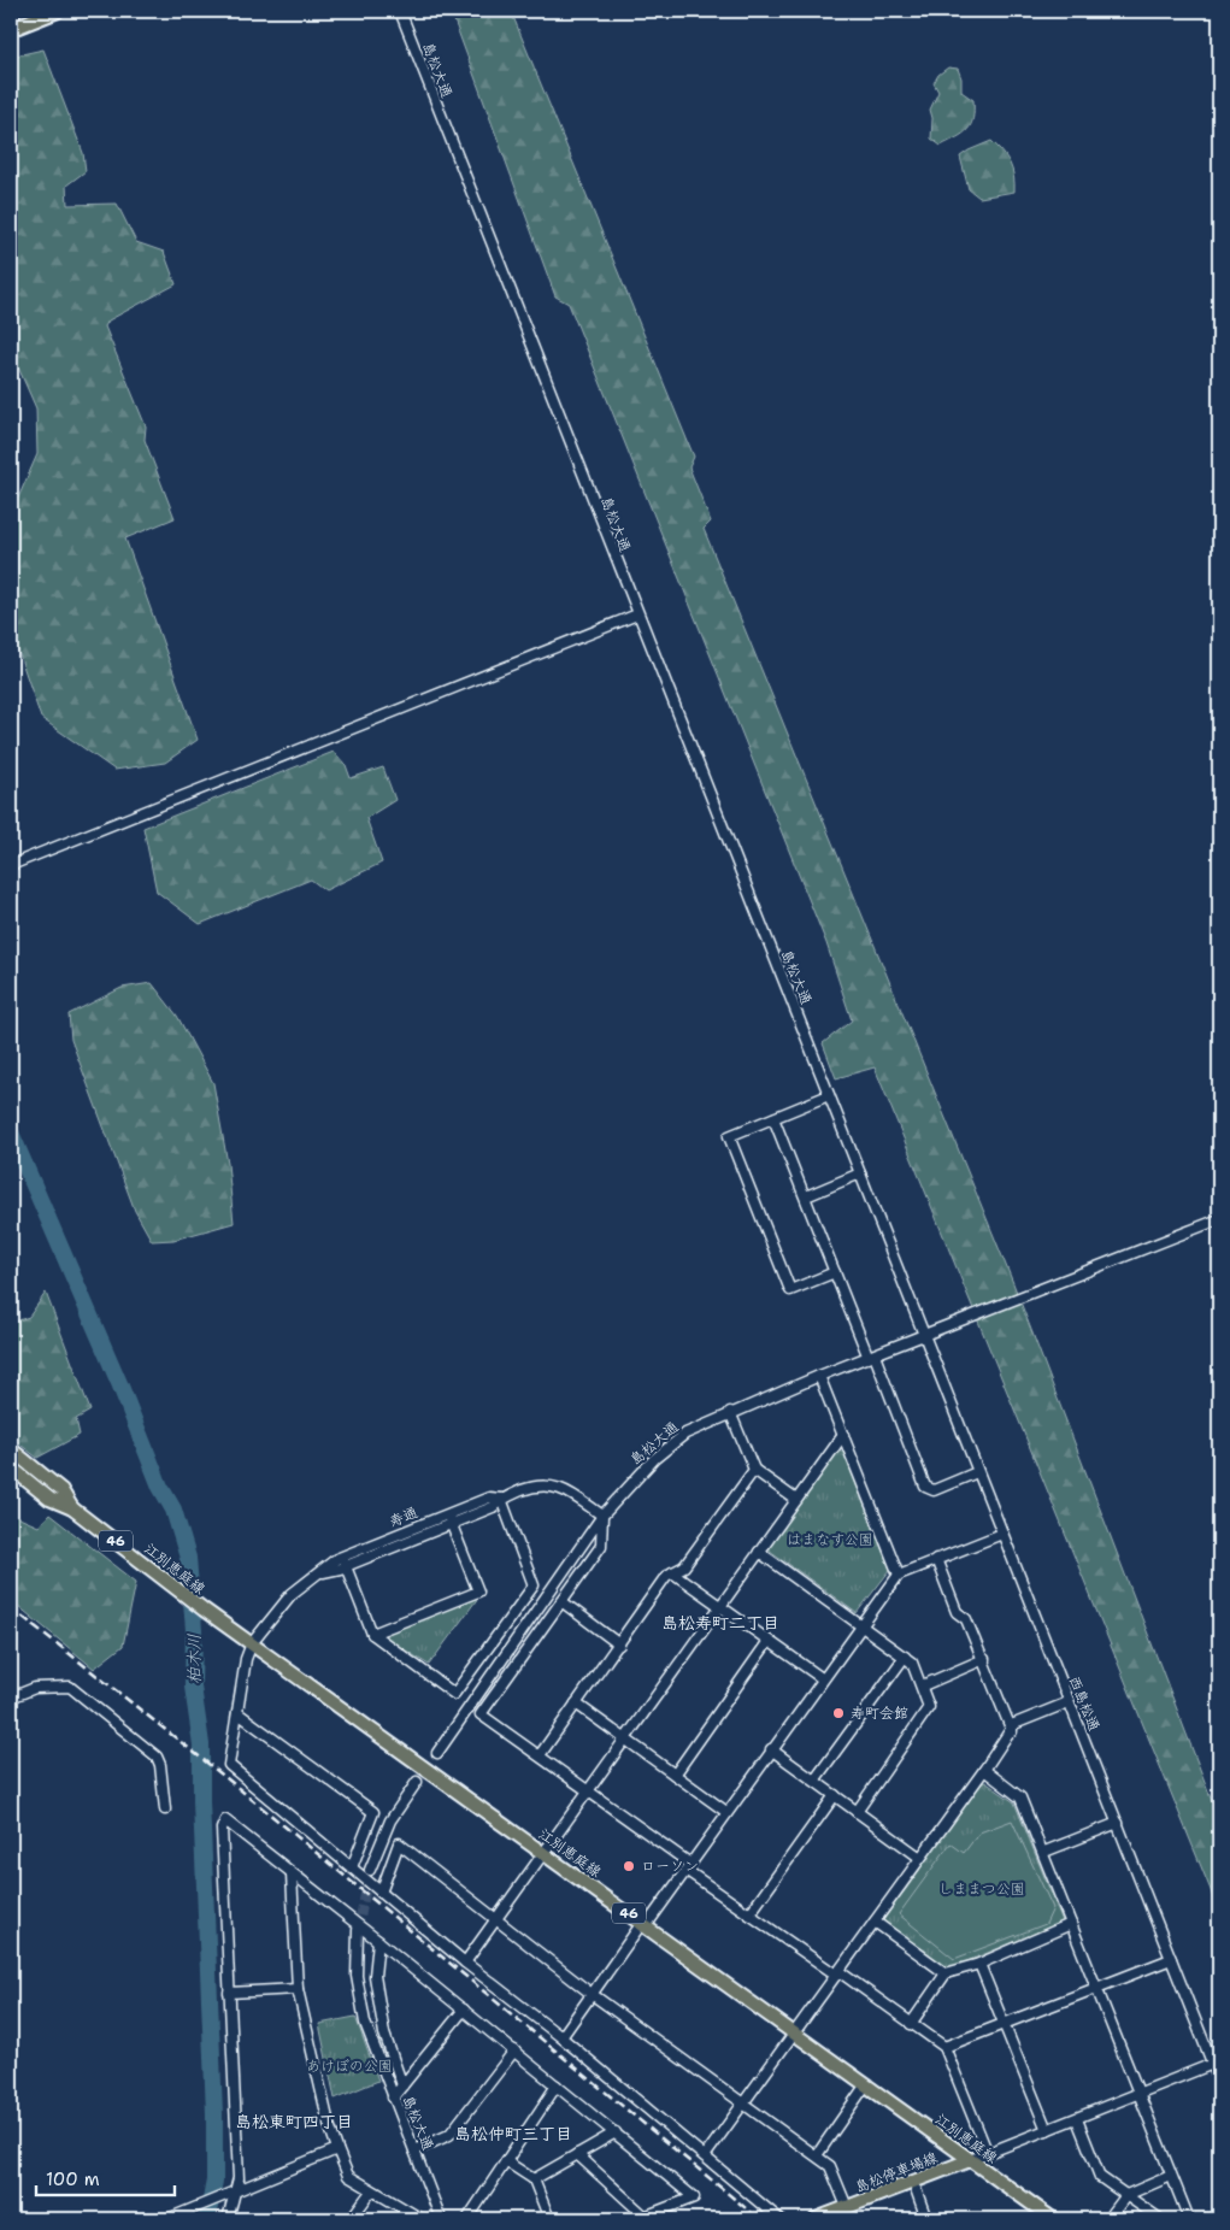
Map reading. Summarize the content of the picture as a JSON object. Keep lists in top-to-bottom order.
{
  "streets": {
    "main road": ["46", "江別恵庭線", "島松停車場線"],
    "street": ["島松大通", "寿通", "西島松通"]
  },
  "crossings": [
    ["島松大通", "寿通"],
    ["島松大通", "西島松通"],
    ["寿通", "江別恵庭線"],
    ["江別恵庭線", "島松停車場線"]
  ],
  "districts": ["島松寿町二丁目", "島松東町四丁目", "島松仲町三丁目"],
  "water": ["柏木川"],
  "parks": ["はまなす公園", "しままつ公園", "あけぼの公園"],
  "places": ["寿町会館", "ローソン"],
  "scale_bar": "100 m"
}
